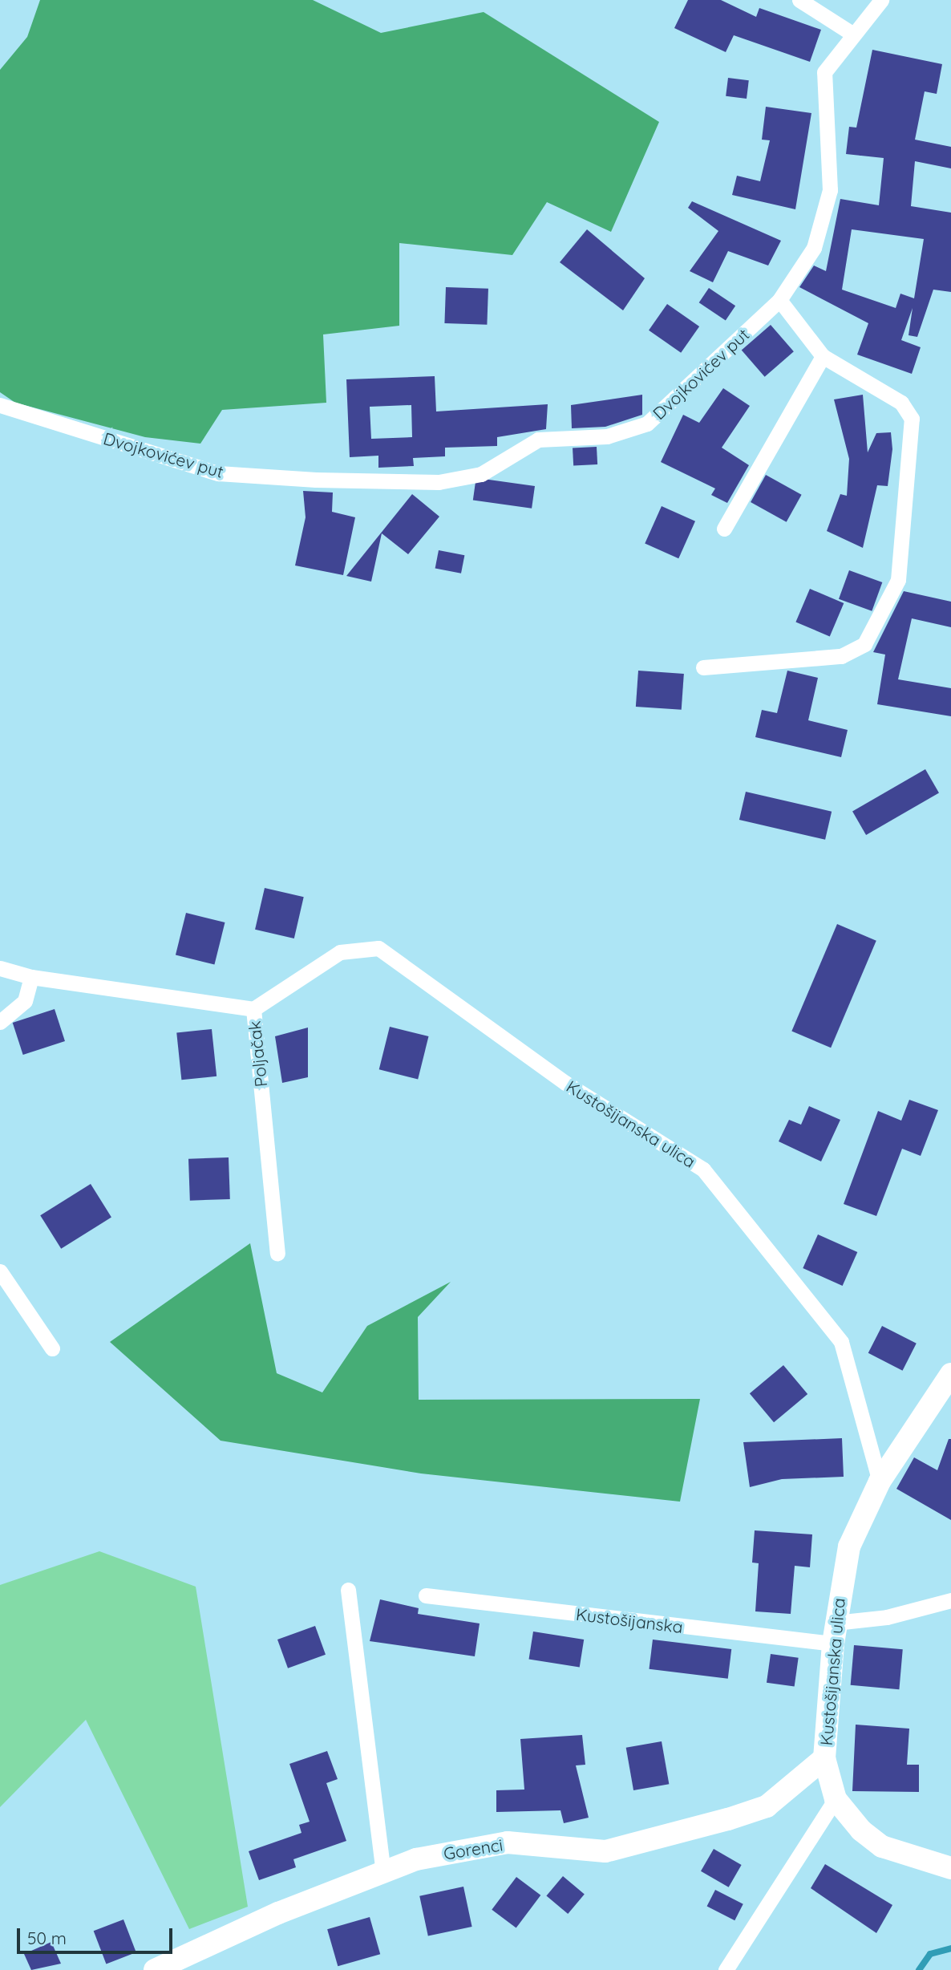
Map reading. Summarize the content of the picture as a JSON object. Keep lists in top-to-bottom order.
{
  "streets": {
    "street": [
      "Dvojkovićev put",
      "Poljačak",
      "Kustošijanska ulica",
      "Kustošijanska",
      "Gorenci"
    ]
  },
  "crossings": [
    ["Poljačak", "Kustošijanska ulica"],
    ["Kustošijanska ulica", "Kustošijanska"],
    ["Kustošijanska ulica", "Gorenci"]
  ],
  "scale_bar": "50 m"
}
